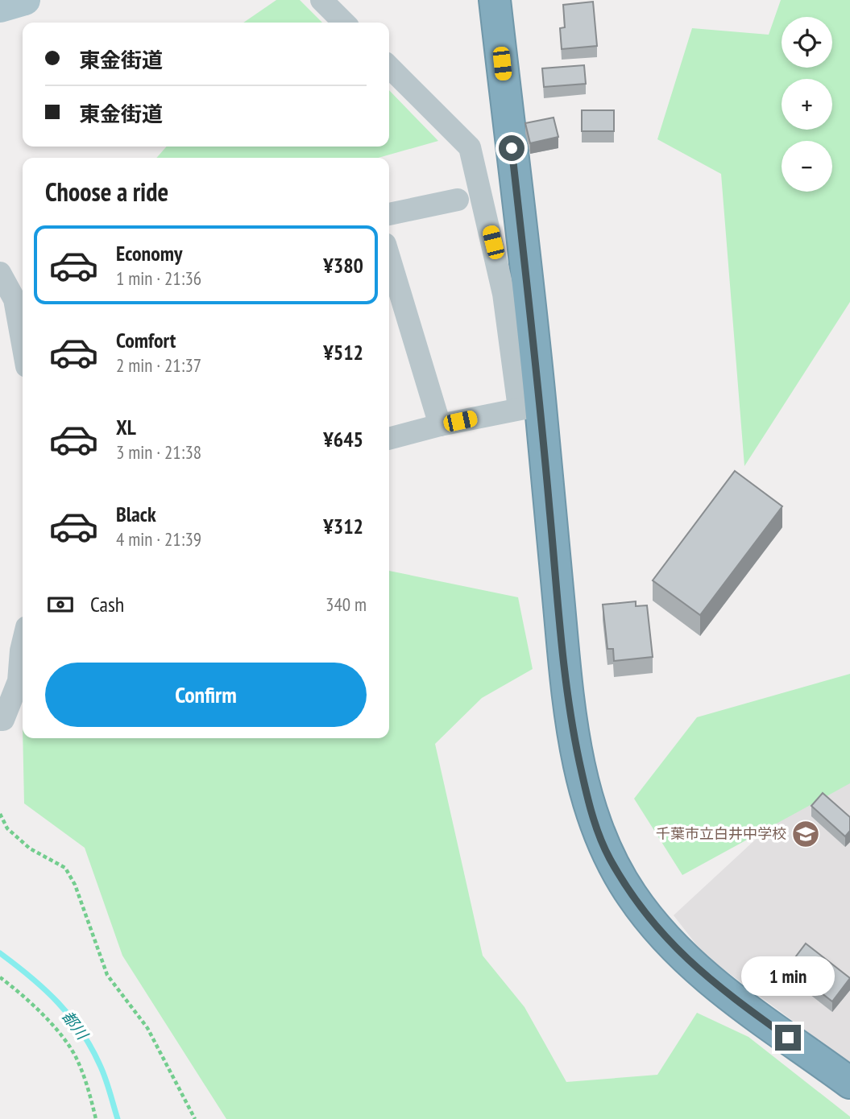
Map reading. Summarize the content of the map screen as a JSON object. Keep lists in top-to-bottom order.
{
  "water": ["都川"],
  "places": {
    "school or university": ["千葉市立白井中学校"]
  },
  "page": {
    "map_buttons": ["+", "−"],
    "banner": ["東金街道", "東金街道"],
    "heading": "Choose a ride",
    "list": [
      {
        "name": "Economy",
        "note": "1 min · 21:36",
        "value": "¥380"
      },
      {
        "name": "Comfort",
        "note": "2 min · 21:37",
        "value": "¥512"
      },
      {
        "name": "XL",
        "note": "3 min · 21:38",
        "value": "¥645"
      },
      {
        "name": "Black",
        "note": "4 min · 21:39",
        "value": "¥312"
      }
    ],
    "pay": ["Cash", "340 m"],
    "buttons": "Confirm",
    "bubble": "1 min"
  }
}
